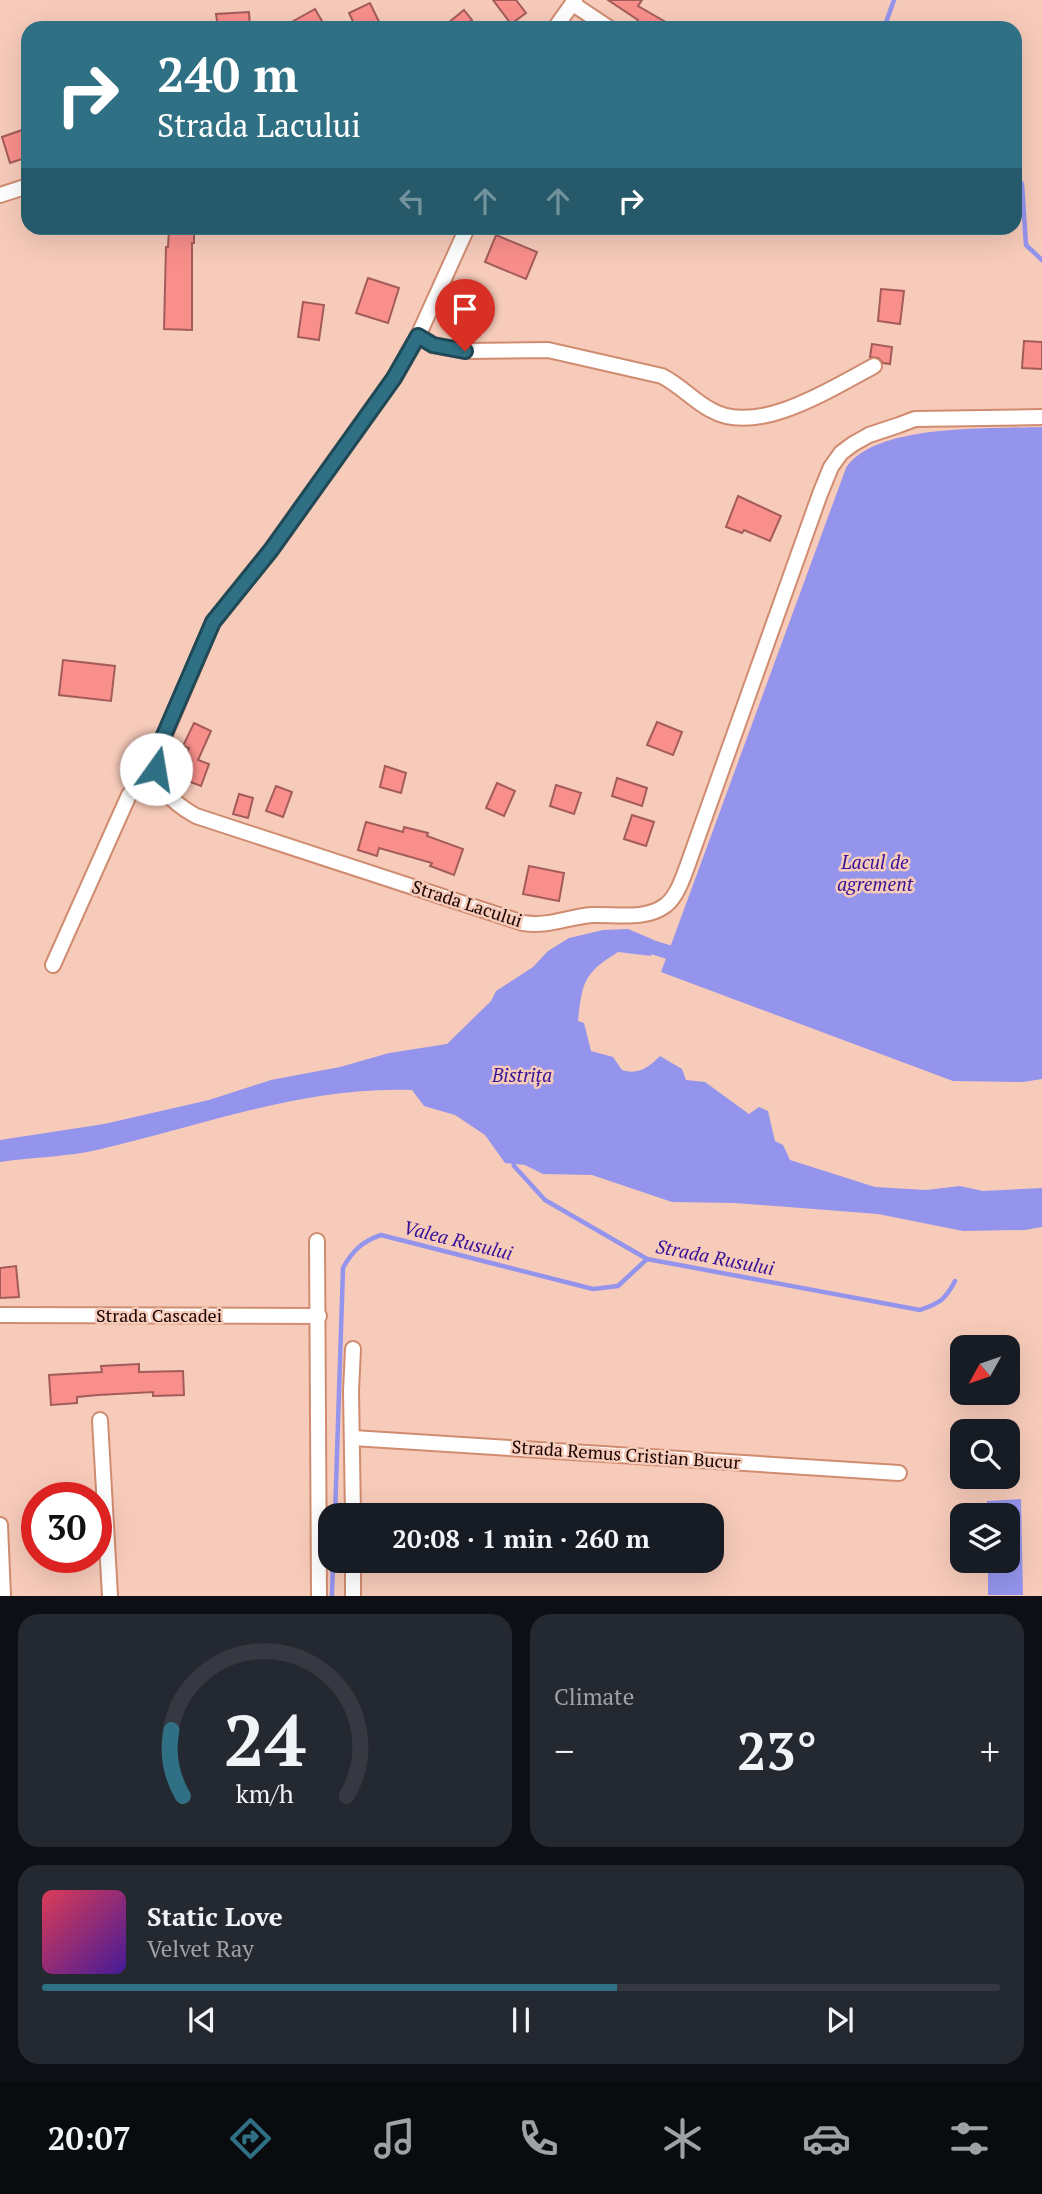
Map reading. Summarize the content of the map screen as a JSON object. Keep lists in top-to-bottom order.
{
  "streets": {
    "street": ["Strada Lacului", "Strada Cascadei", "Strada Remus Cristian Bucur"]
  },
  "water": [
    "Lacul de agrement",
    "Bistrița",
    "Valea Rusului",
    "Strada Rusului"
  ],
  "north": "bottom left",
  "page": {
    "turn": ["240 m", "Strada Lacului"],
    "limit": "30",
    "trip": "20:08 · 1 min · 260 m",
    "tile": "Climate",
    "heat": ["−", "23°", "+"],
    "song": ["Static Love", "Velvet Ray"],
    "tabs": "20:07",
    "gauge": ["24", "km/h"]
  }
}
